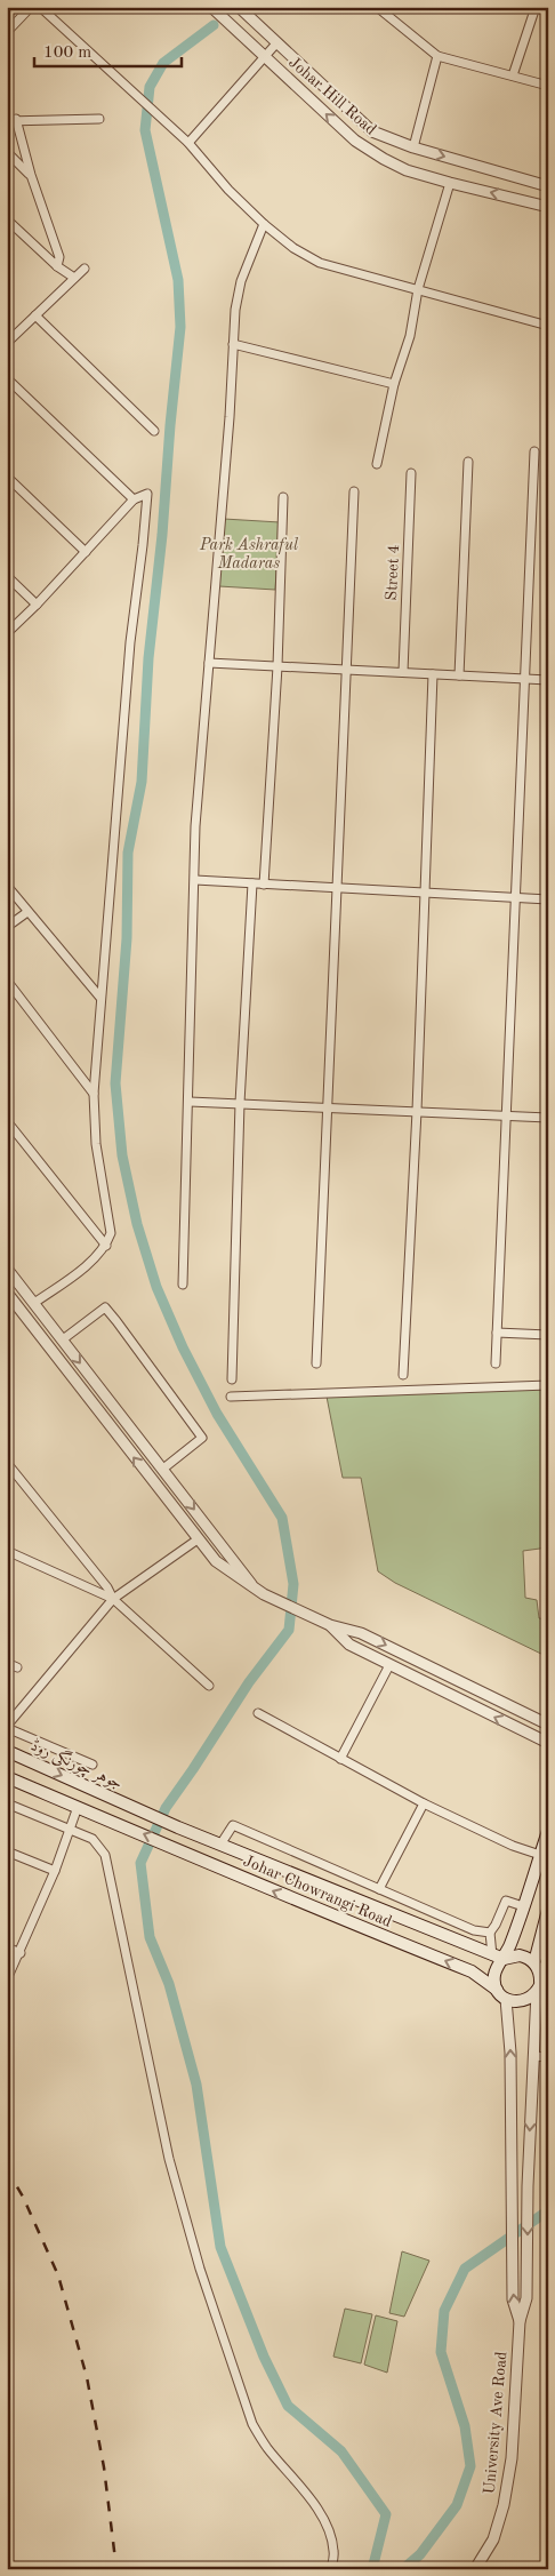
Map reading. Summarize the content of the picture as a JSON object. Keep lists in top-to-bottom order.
{
  "streets": {
    "main road": ["جوہر چورنگی روڈ", "Johar Chowrangi Road"],
    "street": ["Johar Hill Road", "Street 4", "University Ave Road"]
  },
  "crossings": [
    ["جوہر چورنگی روڈ", "Johar Chowrangi Road"],
    ["Johar Chowrangi Road", "University Ave Road"]
  ],
  "parks": ["Park Ashraful Madaras"],
  "scale_bar": "100 m"
}
